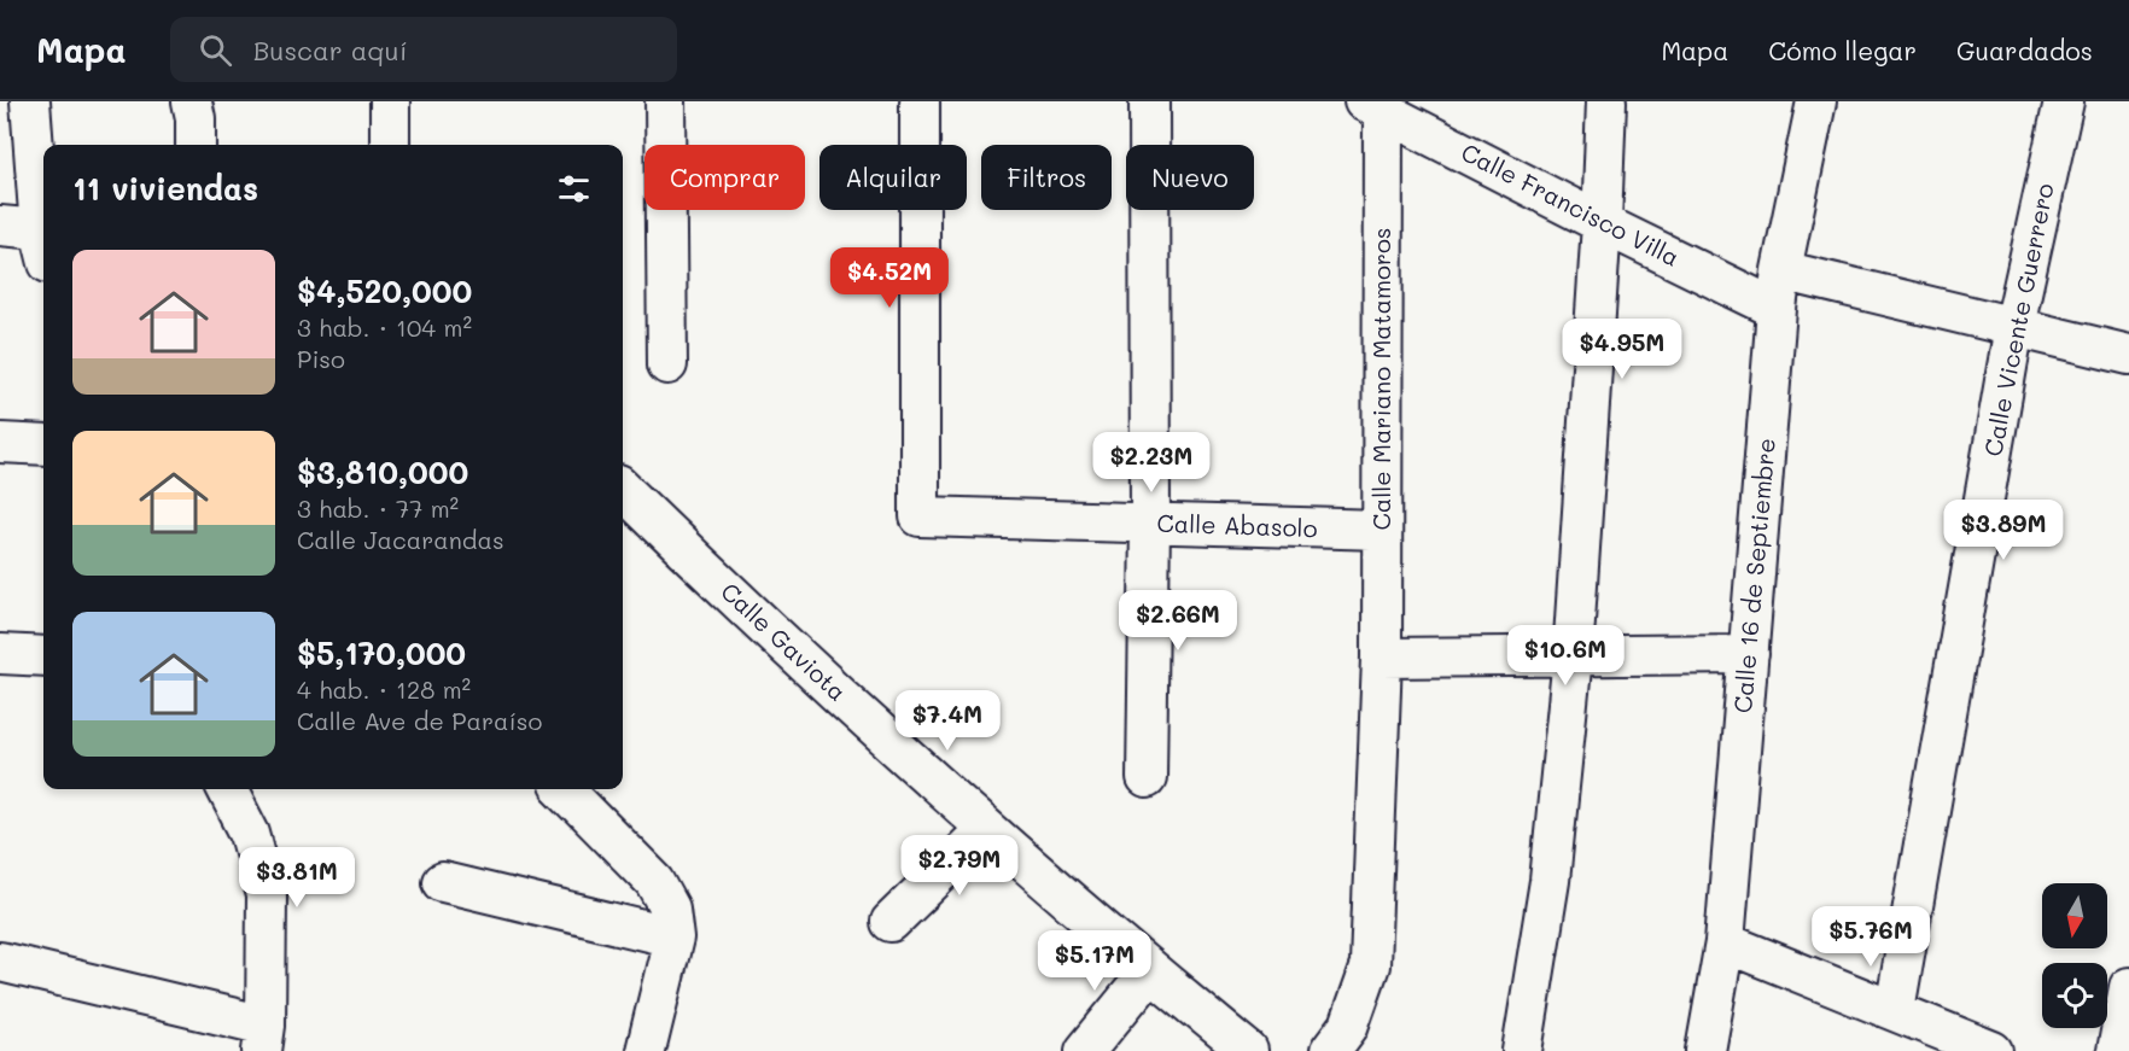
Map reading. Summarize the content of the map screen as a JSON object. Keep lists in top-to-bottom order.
{
  "streets": {
    "street": [
      "Calle Francisco Villa",
      "Calle Vicente Guerrero",
      "Calle Mariano Matamoros",
      "Calle Abasolo",
      "Calle 16 de Septiembre",
      "Calle Gaviota"
    ]
  },
  "crossings": [
    ["Calle Francisco Villa", "Calle Mariano Matamoros"],
    ["Calle Francisco Villa", "Calle 16 de Septiembre"],
    ["Calle Mariano Matamoros", "Calle Abasolo"]
  ],
  "north": "bottom",
  "page": {
    "header": "Mapa",
    "search": "Buscar aquí",
    "nav": ["Mapa", "Cómo llegar", "Guardados"],
    "chip": [
      "Comprar",
      "Alquilar",
      "Filtros",
      "Nuevo"
    ],
    "heading": "11 viviendas",
    "list": [
      {
        "name": "$4,520,000",
        "note": "3 hab. · 104 m² · Piso"
      },
      {
        "name": "$3,810,000",
        "note": "3 hab. · 77 m² · Calle Jacarandas"
      },
      {
        "name": "$5,170,000",
        "note": "4 hab. · 128 m² · Calle Ave de Paraíso"
      }
    ],
    "price": [
      "$4.52M",
      "$4.95M",
      "$2.23M",
      "$3.89M",
      "$2.66M",
      "$10.6M",
      "$7.4M",
      "$2.79M",
      "$3.81M",
      "$5.76M",
      "$5.17M"
    ]
  }
}
